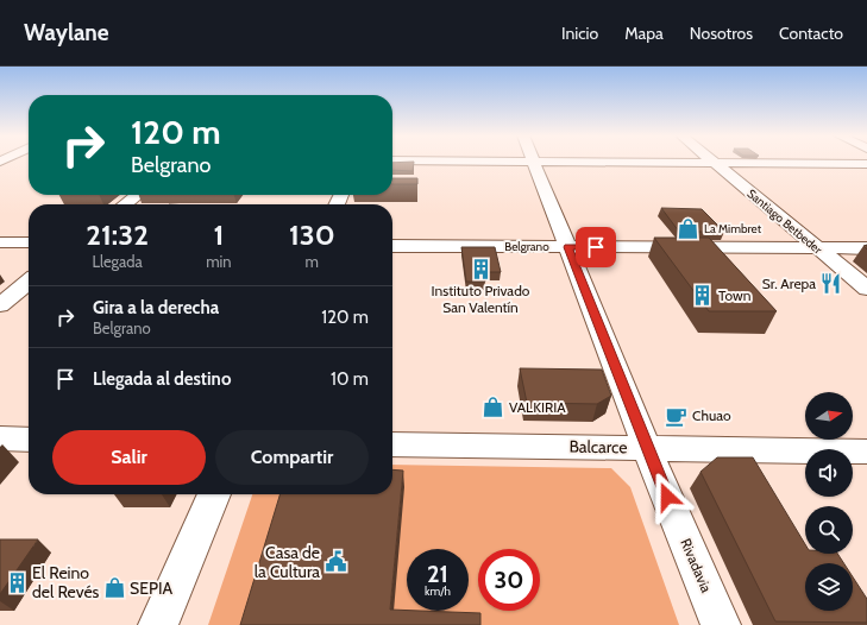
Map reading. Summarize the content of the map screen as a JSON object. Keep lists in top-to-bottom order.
{
  "streets": {
    "street": [
      "Santiago Betbeder",
      "Belgrano",
      "Balcarce",
      "Rivadavia"
    ]
  },
  "crossings": [
    ["Santiago Betbeder", "Belgrano"],
    ["Belgrano", "Rivadavia"],
    ["Balcarce", "Rivadavia"]
  ],
  "places": {
    "shop": ["La Mimbret", "VALKIRIA", "SEPIA"],
    "building": ["Instituto Privado San Valentín", "Town", "El Reino del Revés"],
    "restaurant": ["Sr. Arepa"],
    "cafe": ["Chuao"],
    "public building": ["Casa de la Cultura"]
  },
  "north": "right",
  "page": {
    "header": "Waylane",
    "nav": [
      "Inicio",
      "Mapa",
      "Nosotros",
      "Contacto"
    ],
    "turn": ["120 m", "Belgrano"],
    "eta": [
      "21:32",
      "Llegada",
      "1",
      "min",
      "130",
      "m"
    ],
    "list": [
      {
        "name": "Gira a la derecha",
        "note": "Belgrano",
        "value": "120 m"
      },
      {
        "name": "Llegada al destino",
        "value": "10 m"
      }
    ],
    "buttons": ["Salir", "Compartir"],
    "speed": "21 km/h",
    "limit": "30"
  }
}
